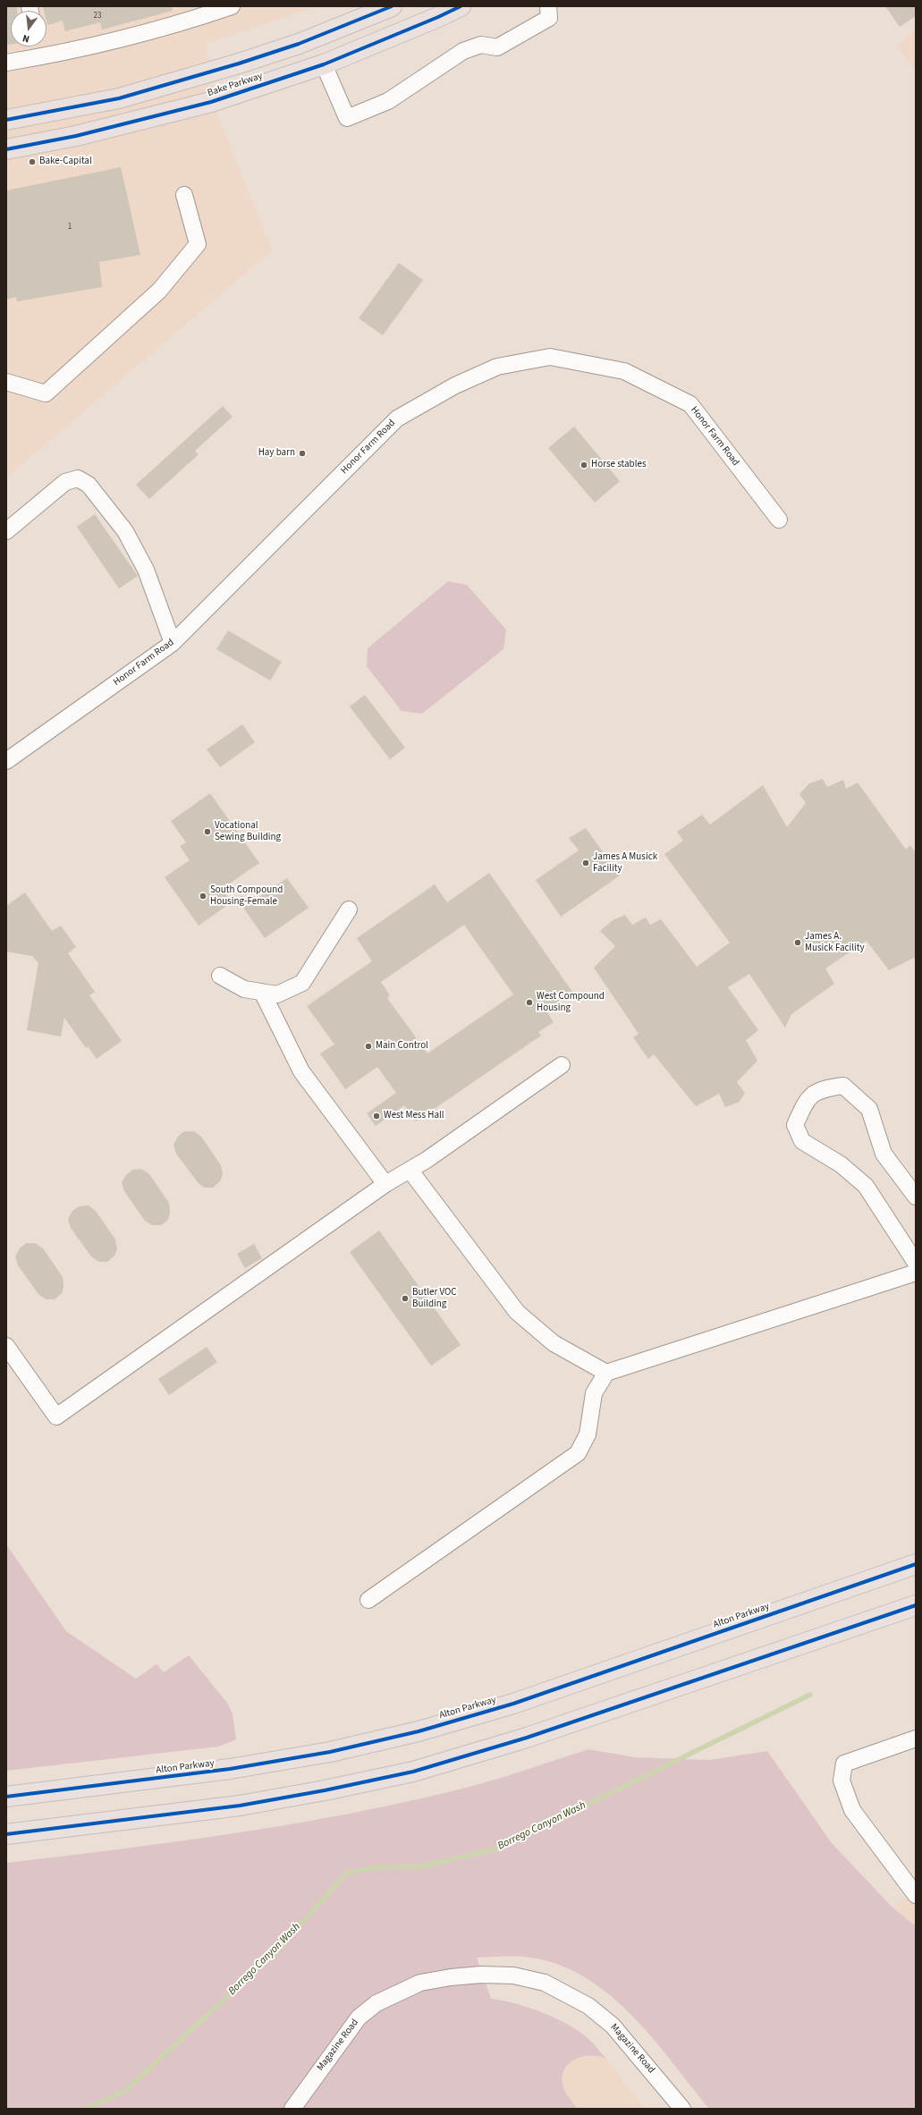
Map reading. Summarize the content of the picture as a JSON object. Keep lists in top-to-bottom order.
{
  "streets": {
    "main road": ["Bake Parkway", "Alton Parkway"],
    "street": ["Honor Farm Road", "Magazine Road"]
  },
  "water": ["Borrego Canyon Wash"],
  "places": [
    "Bake-Capital",
    "Hay barn",
    "Horse stables",
    "Vocational Sewing Building",
    "James A Musick Facility",
    "South Compound Housing-Female",
    "James A. Musick Facility",
    "West Compound Housing",
    "Main Control",
    "West Mess Hall",
    "Butler VOC Building"
  ],
  "house_numbers": ["23", "1"],
  "north": "bottom"
}
